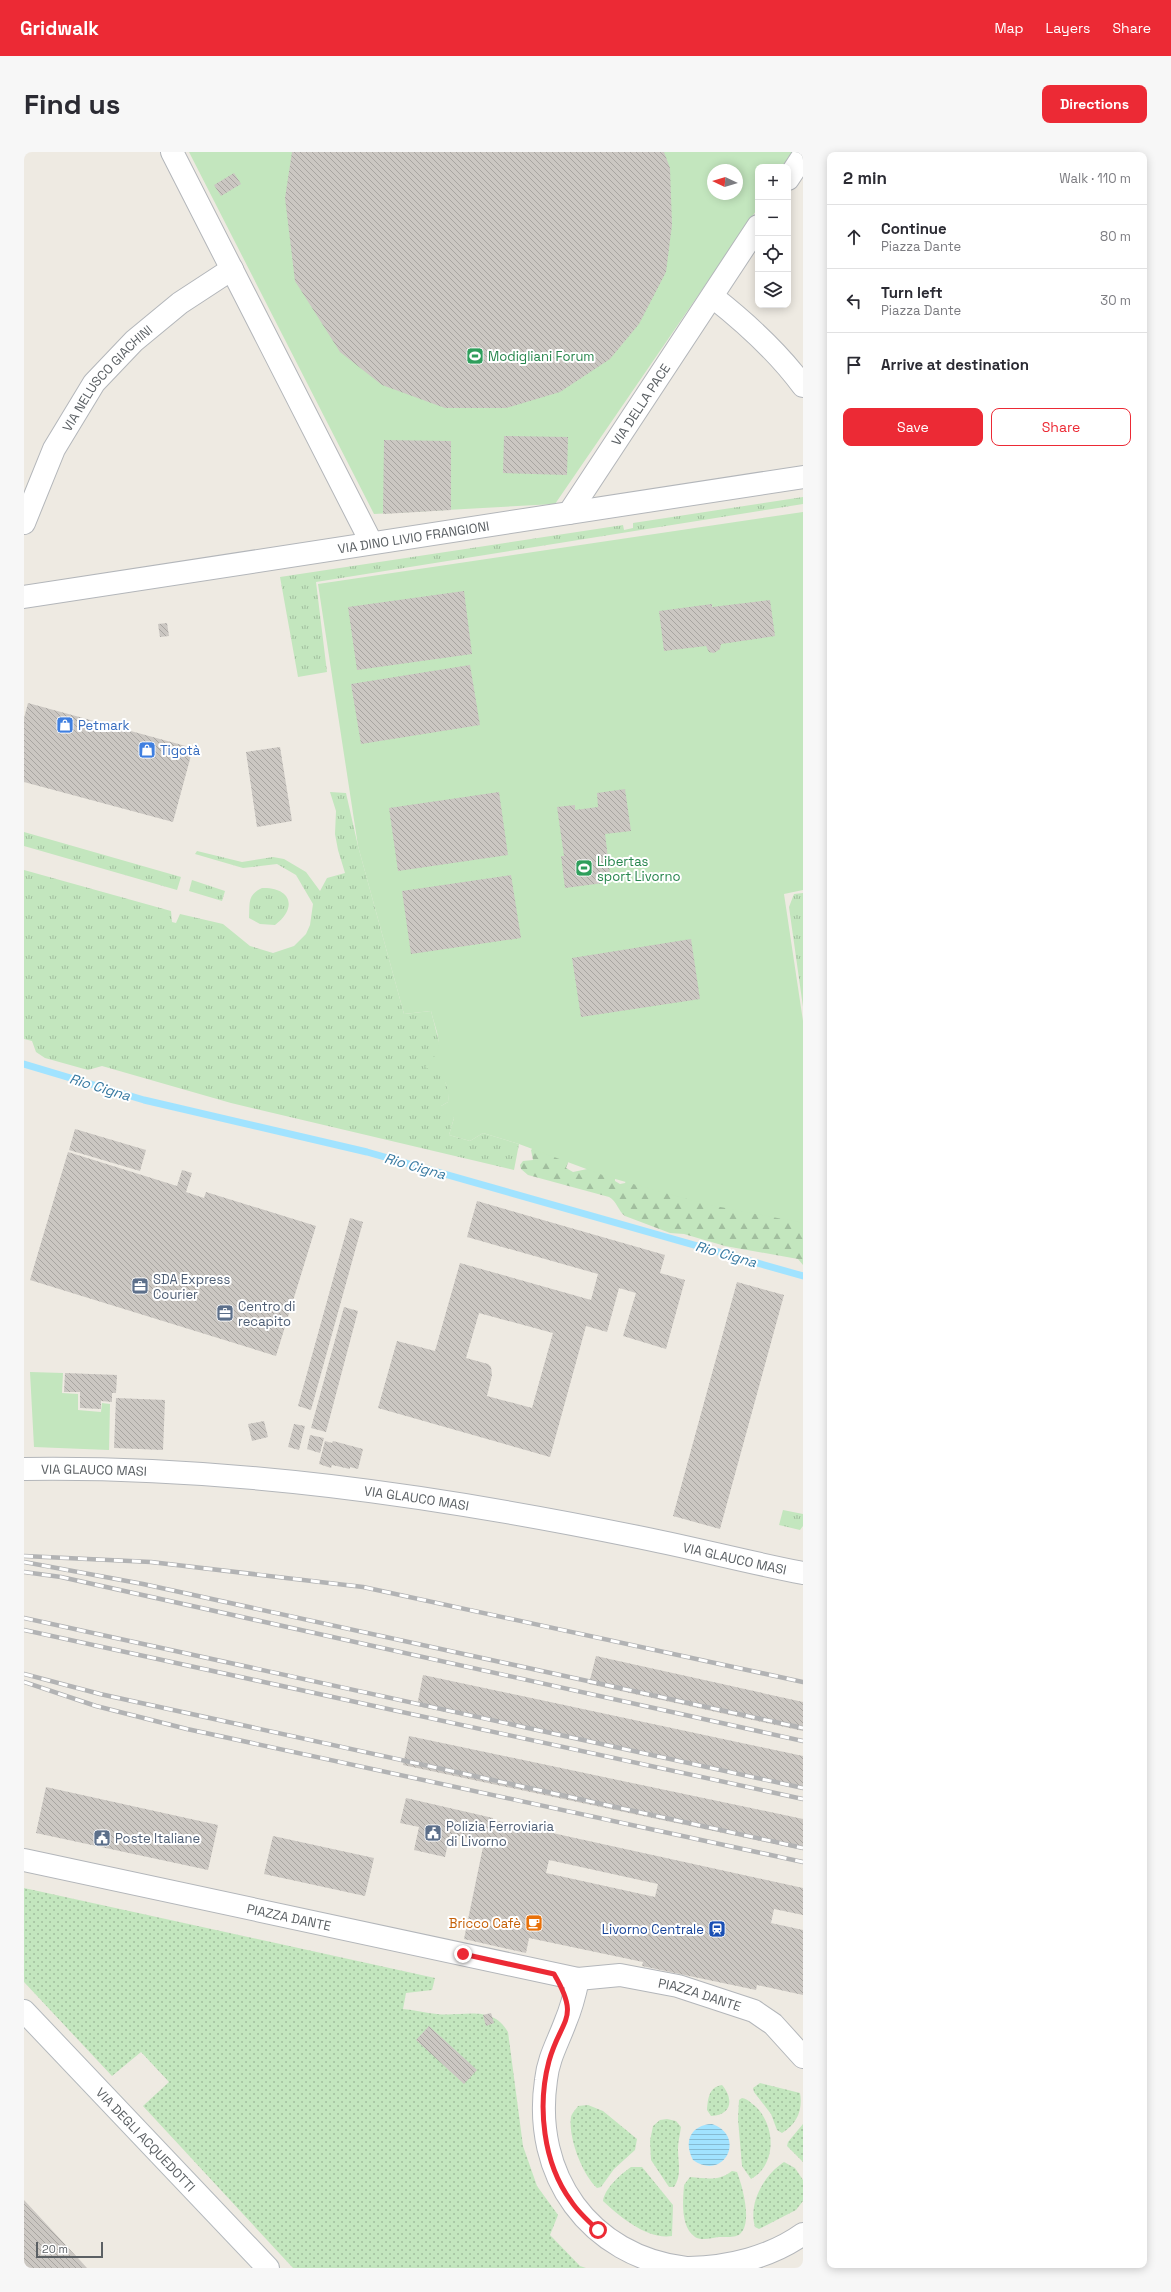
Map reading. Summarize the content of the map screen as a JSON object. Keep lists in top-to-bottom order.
{
  "streets": {
    "street": [
      "VIA NELUSCO GIACHINI",
      "VIA DELLA PACE",
      "VIA DINO LIVIO FRANGIONI",
      "VIA GLAUCO MASI",
      "PIAZZA DANTE",
      "VIA DEGLI ACQUEDOTTI"
    ]
  },
  "crossings": [
    ["VIA DELLA PACE", "VIA DINO LIVIO FRANGIONI"]
  ],
  "water": ["Rio Cigna"],
  "places": {
    "sports": ["Modigliani Forum", "Libertas sport Livorno"],
    "shop": ["Petmark", "Tigotà"],
    "office": ["SDA Express Courier", "Centro di recapito"],
    "public building": ["Polizia Ferroviaria di Livorno", "Poste Italiane"],
    "cafe": ["Bricco Cafè"],
    "station": ["Livorno Centrale"]
  },
  "scale_bar": "20 m",
  "north": "left",
  "page": {
    "header": "Gridwalk",
    "nav": ["Map", "Layers", "Share"],
    "buttons": [
      "Directions",
      ["Save", "Share"]
    ],
    "title": "Find us",
    "heading": ["2 min", "Walk · 110 m"],
    "map_buttons": ["+", "−"],
    "list": [
      ["Continue", "Piazza Dante", "80 m"],
      ["Turn left", "Piazza Dante", "30 m"],
      "Arrive at destination"
    ],
    "scale": "20 m"
  }
}
